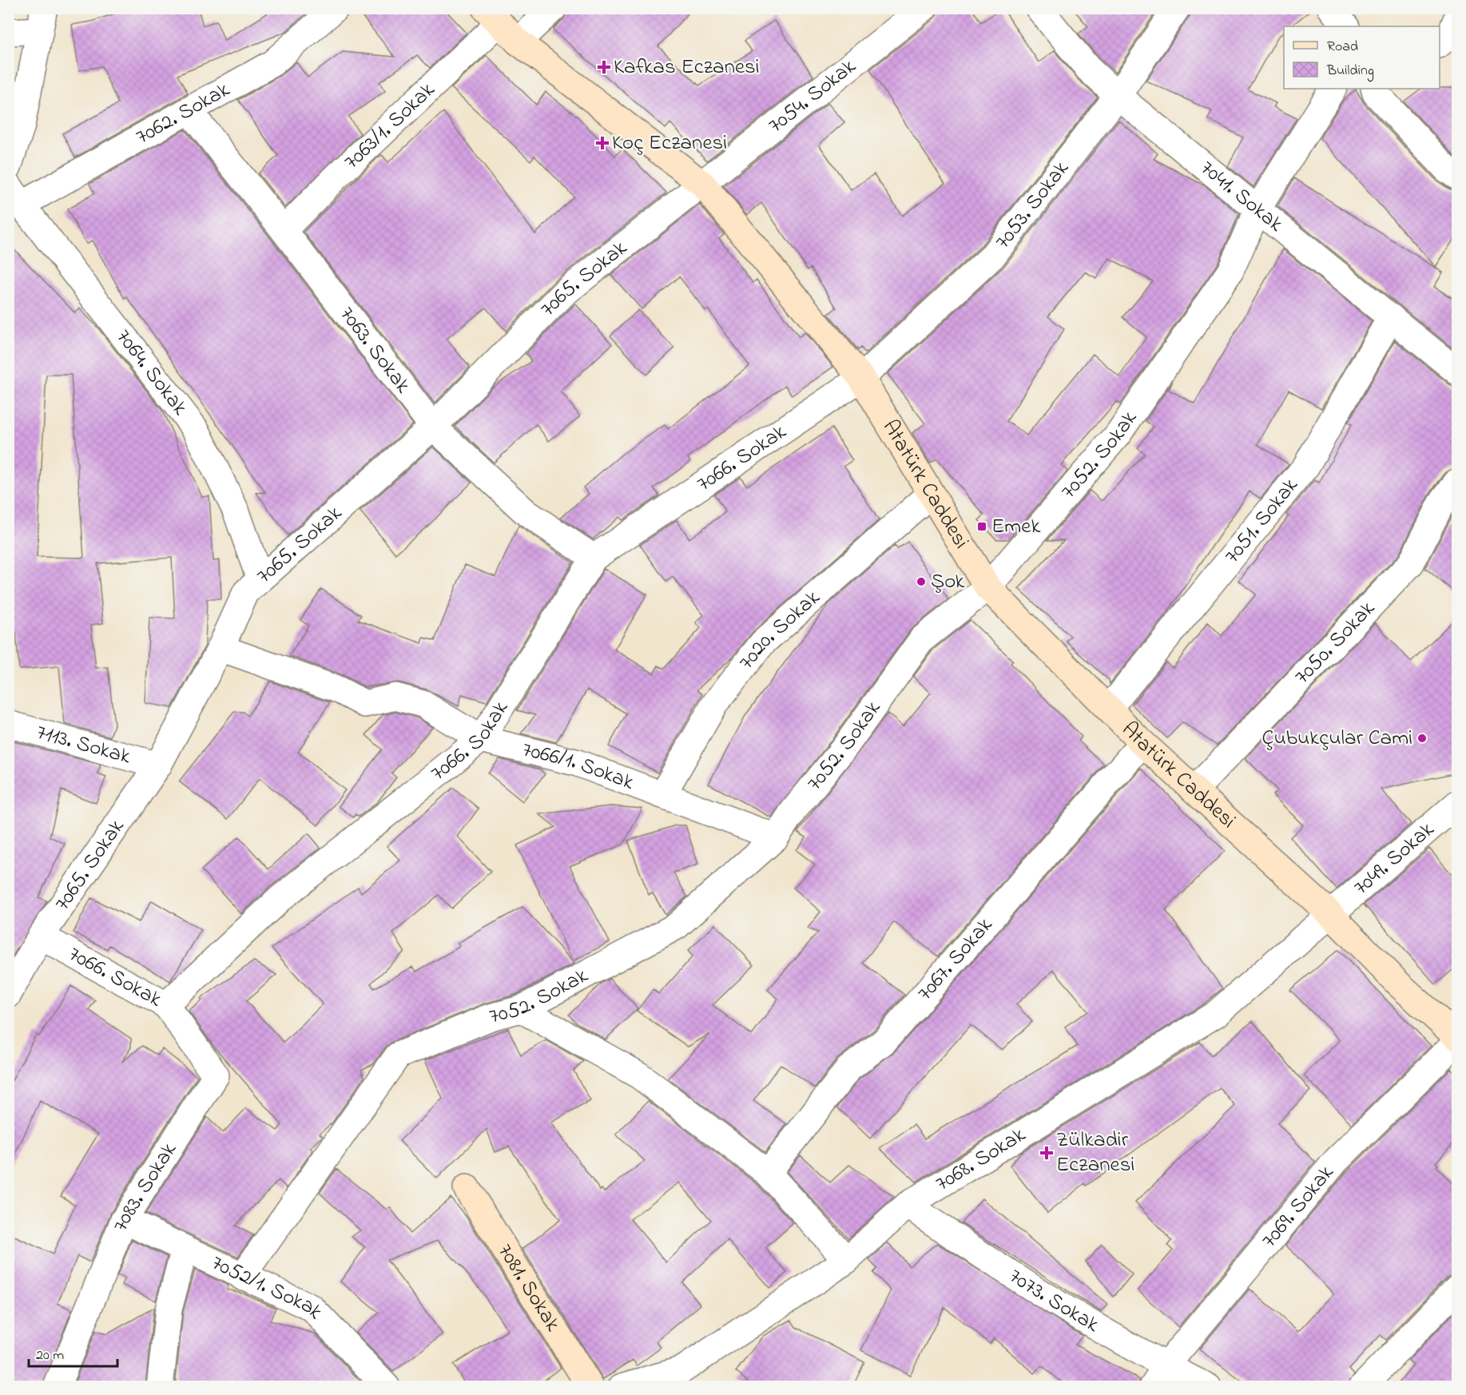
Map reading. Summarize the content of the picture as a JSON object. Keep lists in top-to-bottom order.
{
  "streets": {
    "main road": ["Atatürk Caddesi", "7081. Sokak"],
    "street": [
      "7054. Sokak",
      "7062. Sokak",
      "7063/1. Sokak",
      "7041. Sokak",
      "7053. Sokak",
      "7065. Sokak",
      "7063. Sokak",
      "7064. Sokak",
      "7052. Sokak",
      "7066. Sokak",
      "7051. Sokak",
      "7020. Sokak",
      "7050. Sokak",
      "7113. Sokak",
      "7066/1. Sokak",
      "7049. Sokak",
      "7067. Sokak",
      "7068. Sokak",
      "7083. Sokak",
      "7069. Sokak",
      "7052/1. Sokak",
      "7073. Sokak"
    ]
  },
  "crossings": [
    ["7054. Sokak", "7065. Sokak"],
    ["7054. Sokak", "Atatürk Caddesi"],
    ["7062. Sokak", "7063. Sokak"],
    ["7062. Sokak", "7064. Sokak"],
    ["7063/1. Sokak", "7063. Sokak"],
    ["7063/1. Sokak", "Atatürk Caddesi"],
    ["7041. Sokak", "7053. Sokak"],
    ["7041. Sokak", "7052. Sokak"],
    ["7041. Sokak", "7051. Sokak"],
    ["7053. Sokak", "7066. Sokak"],
    ["7053. Sokak", "Atatürk Caddesi"],
    ["7065. Sokak", "7063. Sokak"],
    ["7065. Sokak", "7064. Sokak"],
    ["7065. Sokak", "7066. Sokak"],
    ["7065. Sokak", "Atatürk Caddesi"],
    ["7065. Sokak", "7113. Sokak"],
    ["7065. Sokak", "7066/1. Sokak"],
    ["7063. Sokak", "7066. Sokak"],
    ["7052. Sokak", "Atatürk Caddesi"],
    ["7052. Sokak", "7066/1. Sokak"],
    ["7052. Sokak", "7052/1. Sokak"],
    ["7066. Sokak", "Atatürk Caddesi"],
    ["7066. Sokak", "7066/1. Sokak"],
    ["7066. Sokak", "7083. Sokak"],
    ["Atatürk Caddesi", "7051. Sokak"],
    ["Atatürk Caddesi", "7020. Sokak"],
    ["Atatürk Caddesi", "7050. Sokak"],
    ["Atatürk Caddesi", "7049. Sokak"],
    ["Atatürk Caddesi", "7067. Sokak"],
    ["Atatürk Caddesi", "7068. Sokak"],
    ["7020. Sokak", "7066/1. Sokak"],
    ["7049. Sokak", "7068. Sokak"],
    ["7068. Sokak", "7073. Sokak"],
    ["7083. Sokak", "7052/1. Sokak"],
    ["7069. Sokak", "7073. Sokak"]
  ],
  "places": {
    "health": ["Kafkas Eczanesi", "Koç Eczanesi", "Zülkadir Eczanesi"],
    "transit": ["Emek"],
    "other": ["Şok", "Çubukçular Cami"]
  },
  "legend": ["Road", "Building"],
  "scale_bar": "20 m"
}
